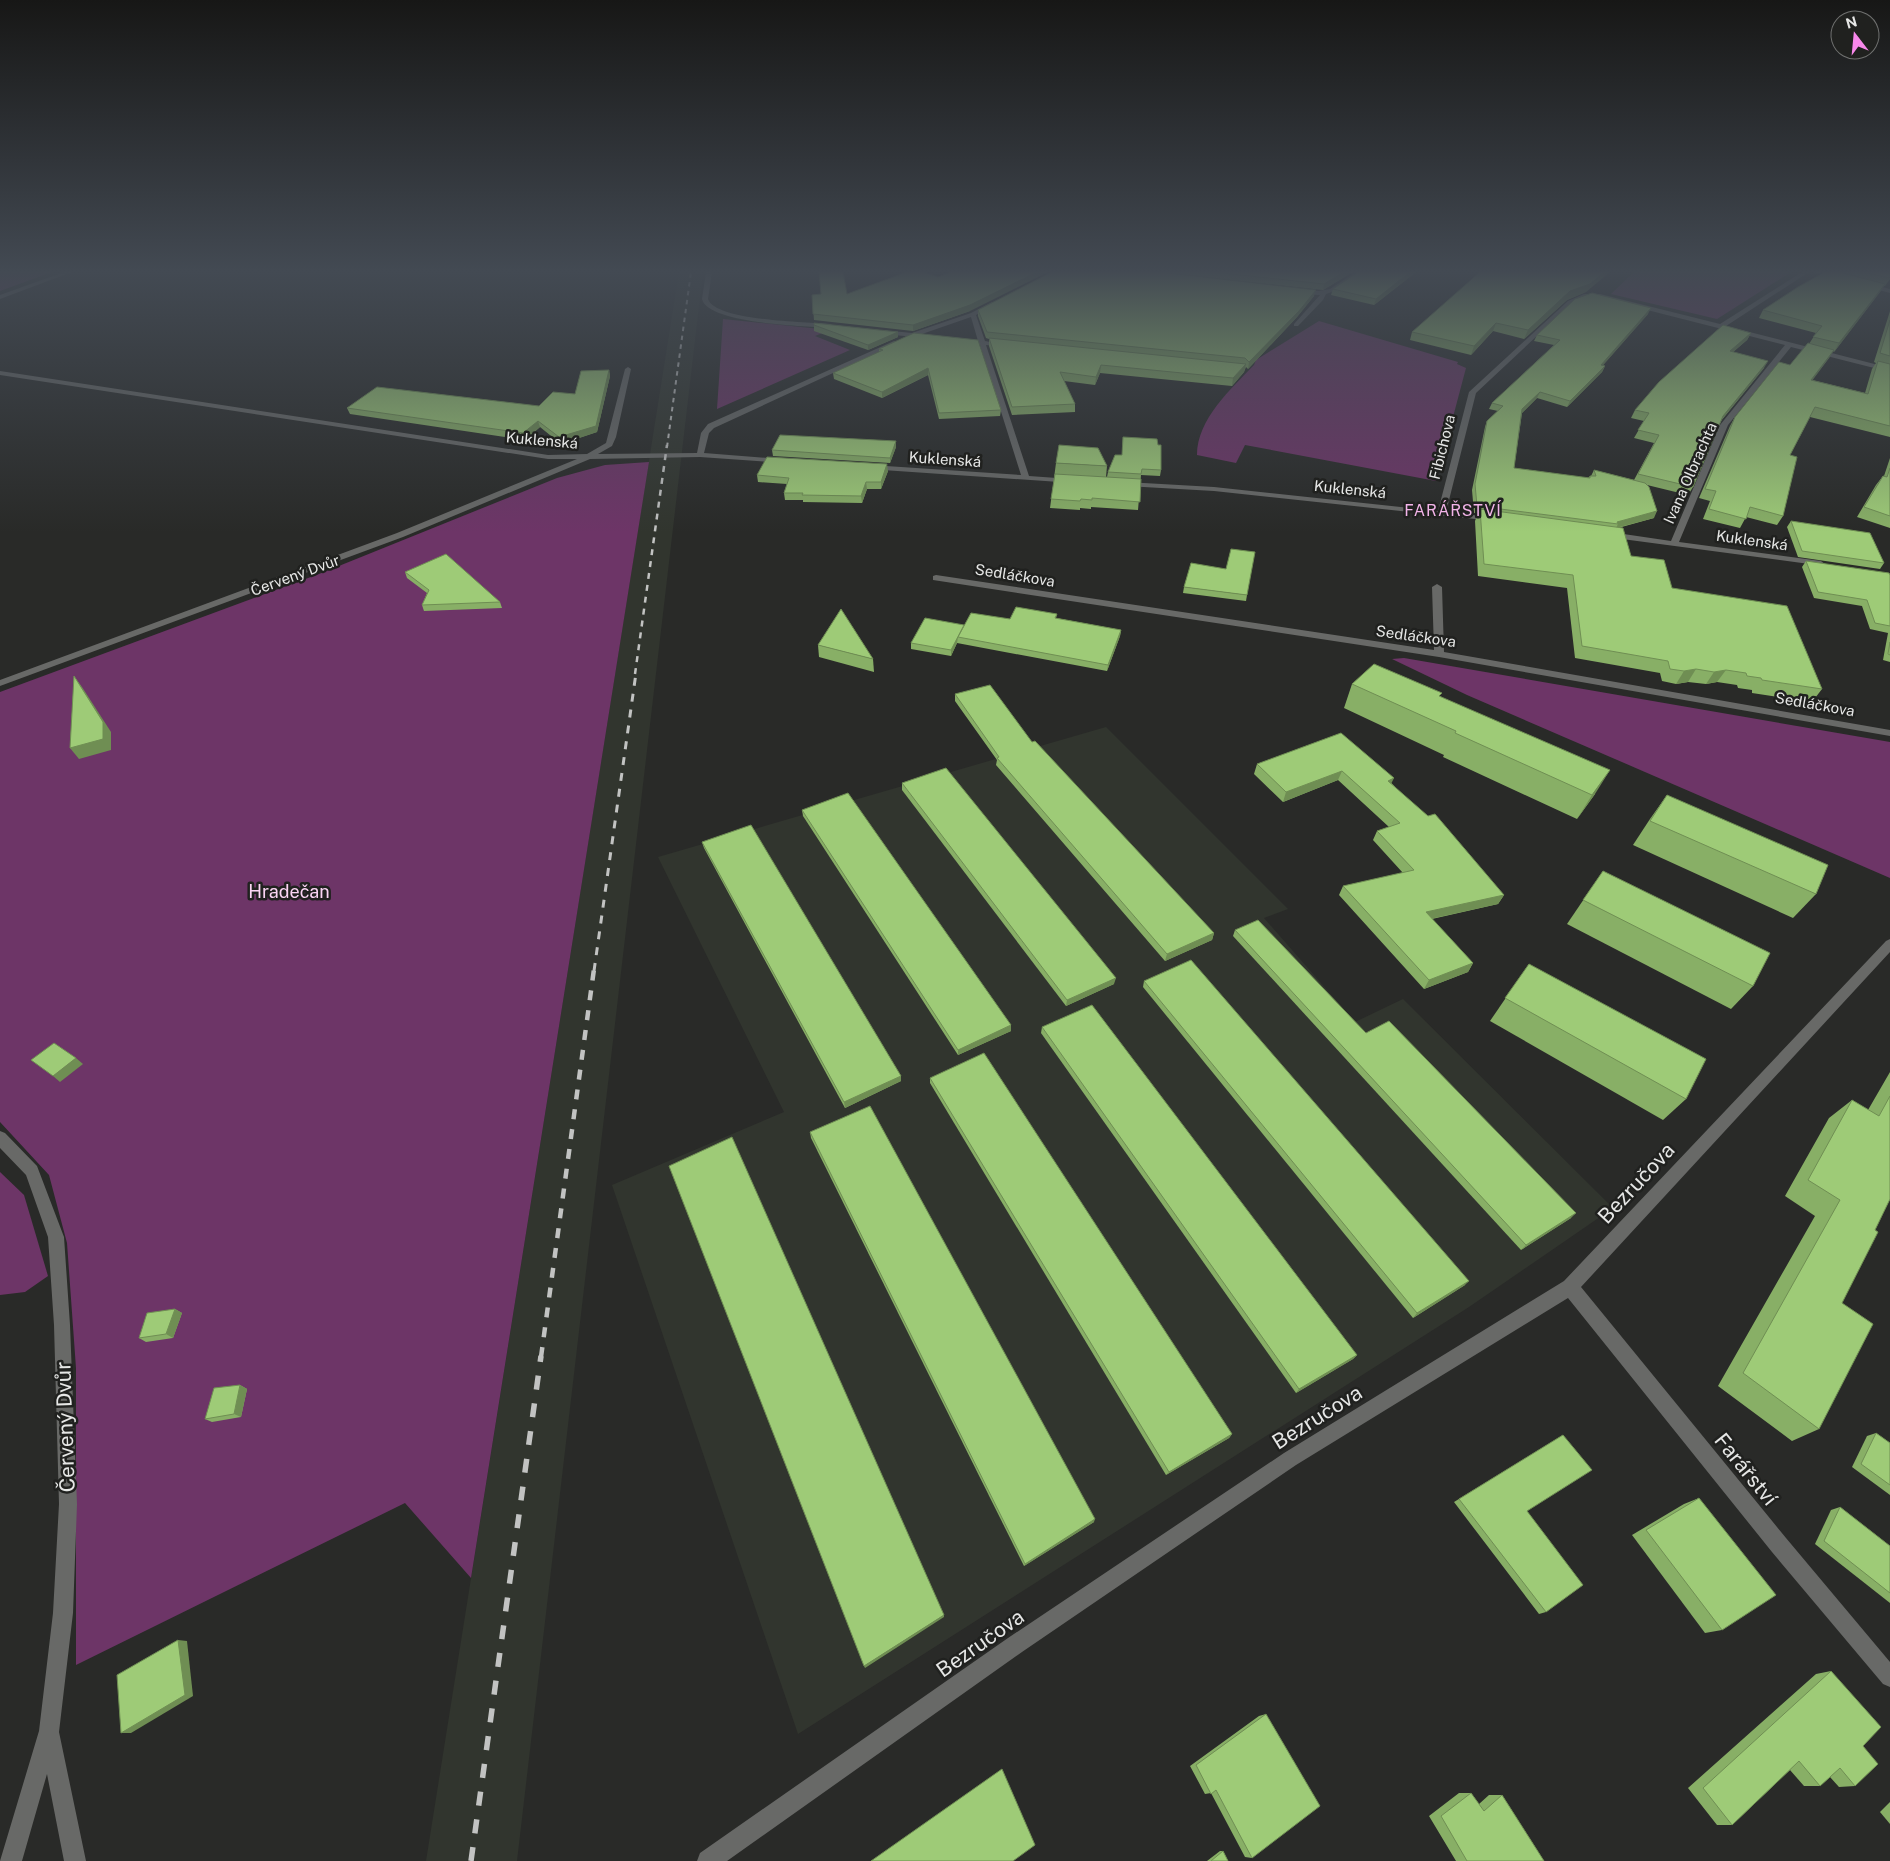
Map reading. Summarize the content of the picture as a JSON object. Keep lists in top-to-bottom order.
{
  "streets": {
    "street": [
      "Kuklenská",
      "Fibichova",
      "Ivana Olbrachta",
      "Červený Dvůr",
      "Sedláčkova",
      "Bezručova",
      "Farářství"
    ]
  },
  "crossings": [
    ["Kuklenská", "Fibichova"],
    ["Kuklenská", "Ivana Olbrachta"],
    ["Kuklenská", "Červený Dvůr"],
    ["Bezručova", "Farářství"]
  ],
  "districts": ["FARÁŘSTVÍ"],
  "parks": ["Hradečan"],
  "north": "top"
}
